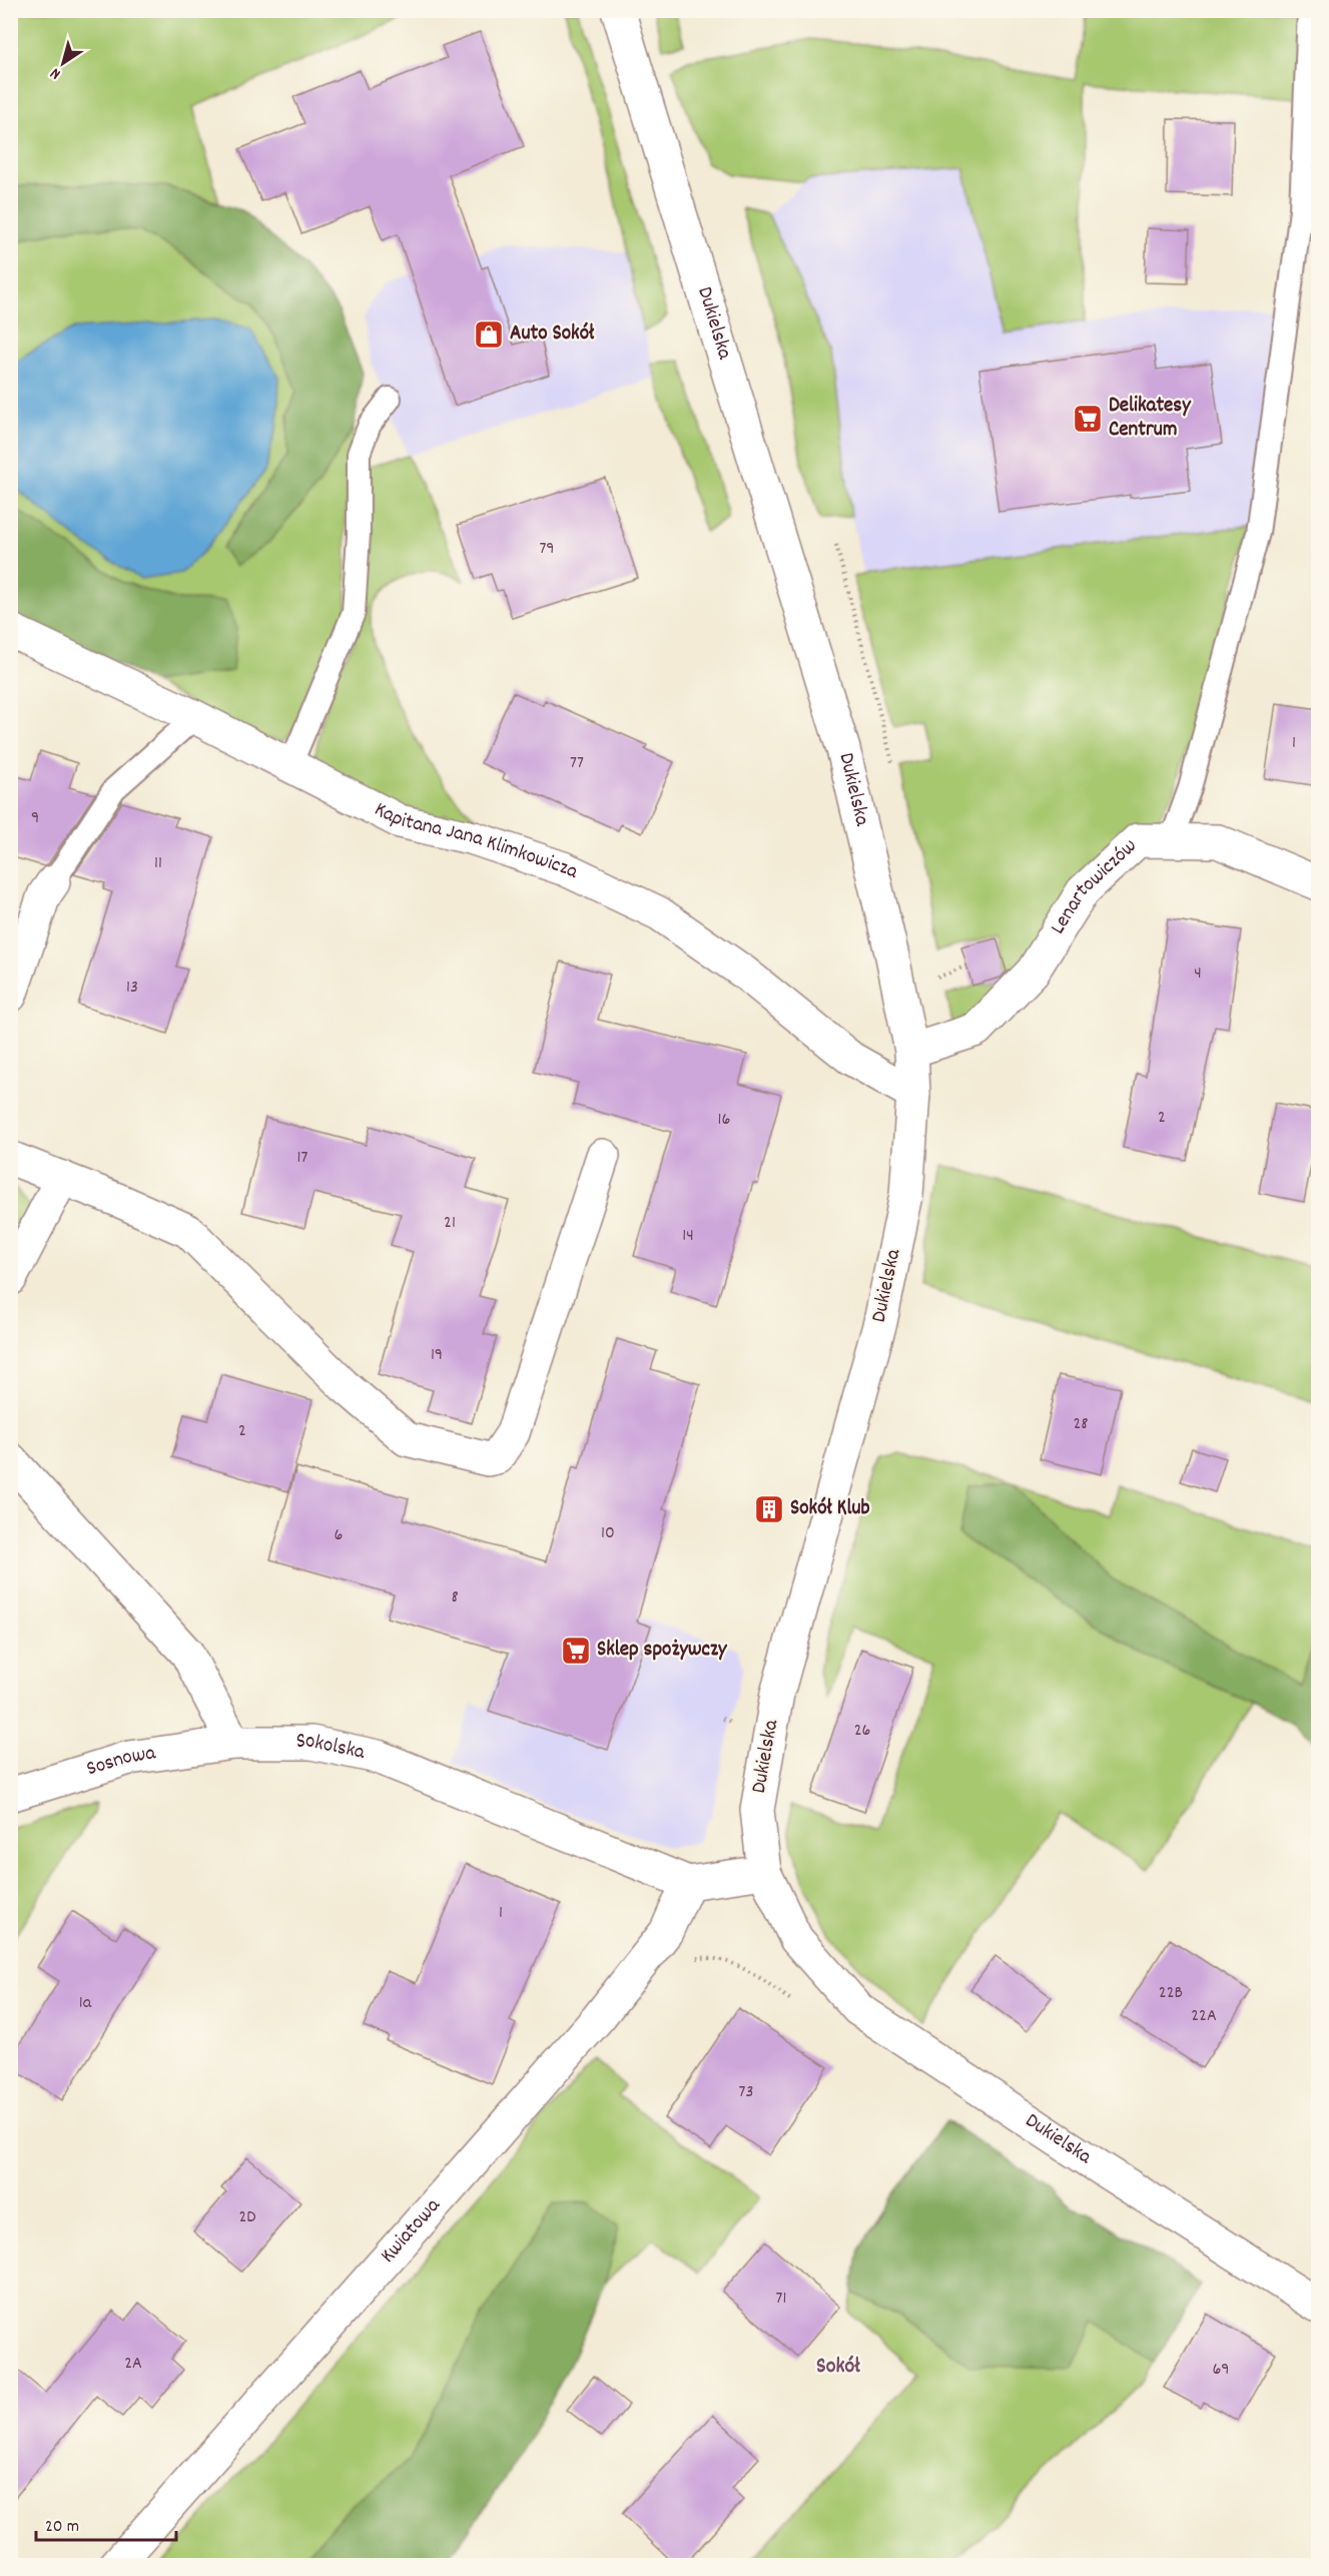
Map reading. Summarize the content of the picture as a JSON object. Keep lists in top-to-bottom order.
{
  "streets": {
    "street": [
      "Dukielska",
      "Kapitana Jana Klimkowicza",
      "Lenartowiczów",
      "Sokolska",
      "Sosnowa",
      "Kwiatowa"
    ]
  },
  "crossings": [
    ["Dukielska", "Kapitana Jana Klimkowicza"],
    ["Dukielska", "Lenartowiczów"],
    ["Sokolska", "Sosnowa"],
    ["Sokolska", "Kwiatowa"]
  ],
  "districts": ["Sokół"],
  "places": {
    "shop": ["Auto Sokół"],
    "supermarket": ["Delikatesy Centrum", "Sklep spożywczy"],
    "building": ["Sokół Klub"]
  },
  "house_numbers": [
    "79",
    "1",
    "77",
    "9",
    "11",
    "4",
    "13",
    "2",
    "16",
    "17",
    "21",
    "14",
    "19",
    "28",
    "2",
    "10",
    "6",
    "8",
    "26",
    "1",
    "22B",
    "1a",
    "22A",
    "73",
    "2D",
    "71",
    "2A",
    "69"
  ],
  "scale_bar": "20 m",
  "north": "bottom left"
}
